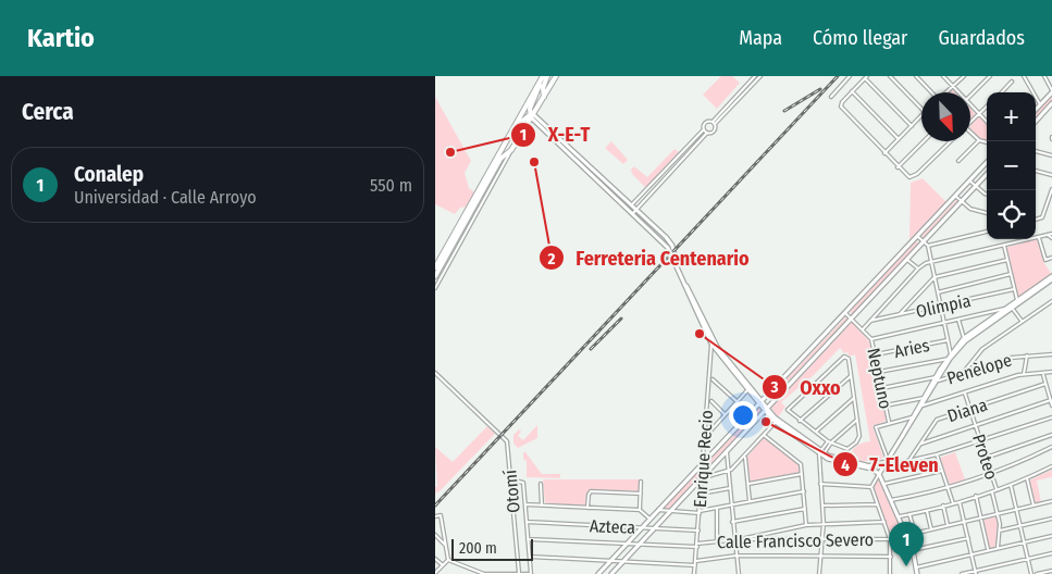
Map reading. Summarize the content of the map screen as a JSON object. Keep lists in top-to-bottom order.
{
  "streets": {
    "street": [
      "Olimpia",
      "Aries",
      "Penèlope",
      "Neptuno",
      "Diana",
      "Proteo",
      "Enrique Recio",
      "Otomí",
      "Azteca",
      "Calle Francisco Severo"
    ]
  },
  "crossings": [
    ["Aries", "Neptuno"],
    ["Penèlope", "Neptuno"],
    ["Diana", "Proteo"],
    ["Enrique Recio", "Azteca"],
    ["Enrique Recio", "Calle Francisco Severo"]
  ],
  "places": [
    "X-E-T",
    "Ferreteria Centenario",
    "Oxxo",
    "7-Eleven"
  ],
  "scale_bar": "200 m",
  "north": "bottom right",
  "page": {
    "header": "Kartio",
    "nav": ["Mapa", "Cómo llegar", "Guardados"],
    "heading": "Cerca",
    "map_buttons": ["+", "−"],
    "list": [
      {
        "mark": "1",
        "name": "Conalep",
        "note": "Universidad · Calle Arroyo",
        "value": "550 m"
      }
    ],
    "pins": "1",
    "scale": "200 m"
  }
}
